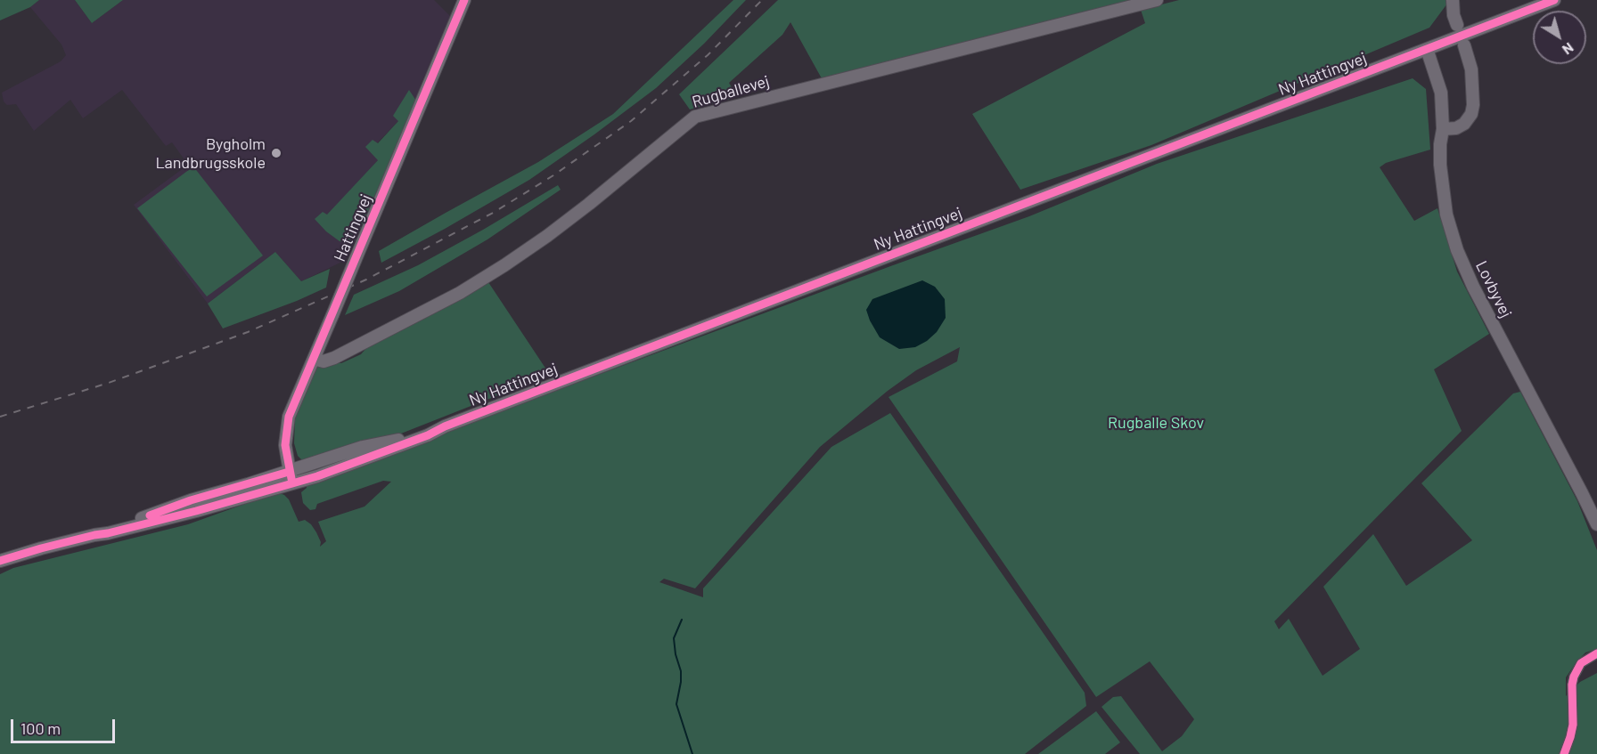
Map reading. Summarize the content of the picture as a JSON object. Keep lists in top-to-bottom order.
{
  "streets": {
    "street": [
      "Ny Hattingvej",
      "Rugballevej",
      "Hattingvej",
      "Lovbyvej"
    ]
  },
  "crossings": [
    ["Ny Hattingvej", "Hattingvej"],
    ["Ny Hattingvej", "Lovbyvej"],
    ["Rugballevej", "Hattingvej"]
  ],
  "parks": ["Rugballe Skov"],
  "places": ["Bygholm Landbrugsskole"],
  "scale_bar": "100 m",
  "north": "bottom right"
}
